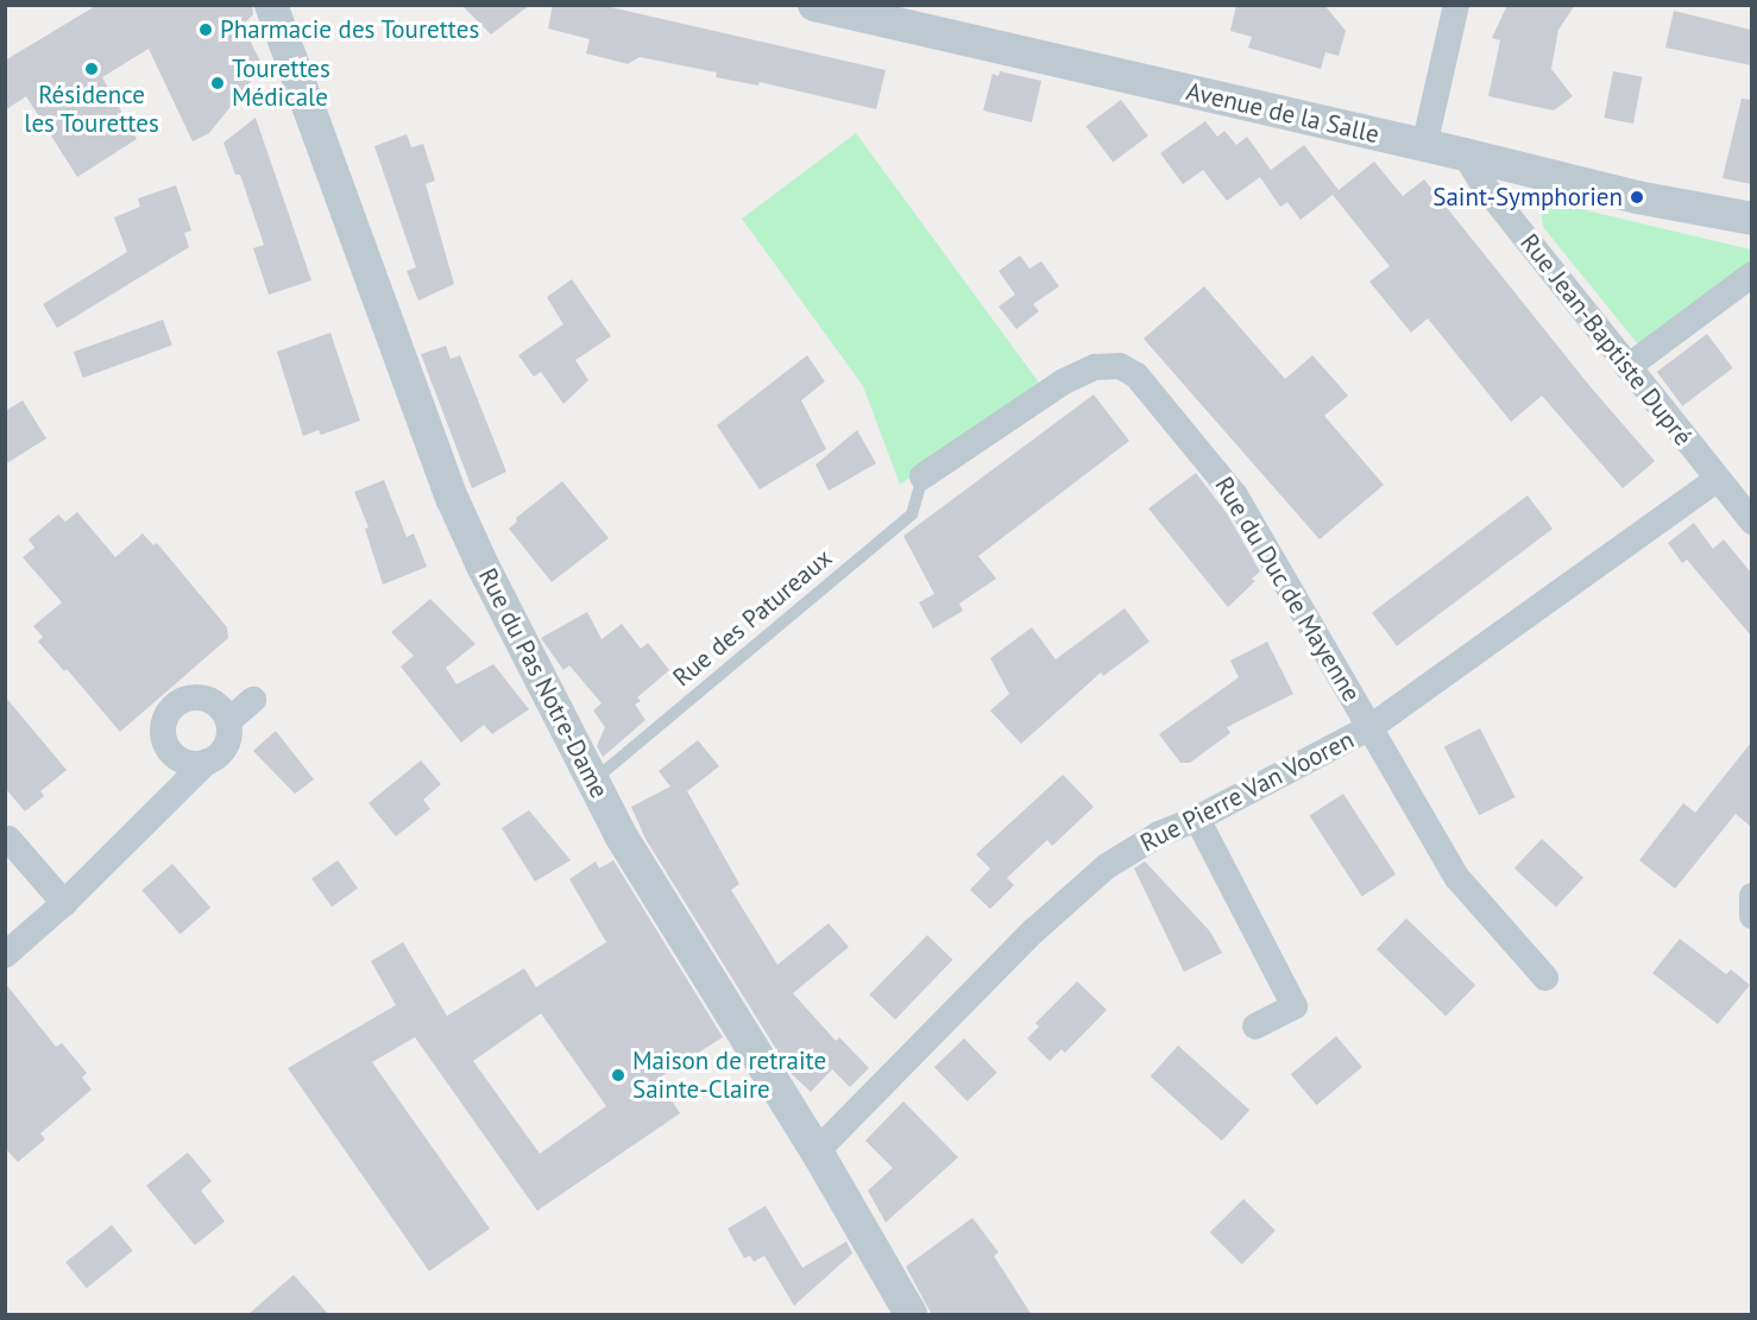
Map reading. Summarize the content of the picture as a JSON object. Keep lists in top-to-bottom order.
{
  "streets": {
    "street": [
      "Avenue de la Salle",
      "Rue Jean-Baptiste Dupré",
      "Rue du Duc de Mayenne",
      "Rue du Pas Notre-Dame",
      "Rue Pierre Van Vooren"
    ],
    "lane": ["Rue des Patureaux"]
  },
  "crossings": [
    ["Avenue de la Salle", "Rue Jean-Baptiste Dupré"],
    ["Rue Jean-Baptiste Dupré", "Rue Pierre Van Vooren"],
    ["Rue du Duc de Mayenne", "Rue des Patureaux"],
    ["Rue du Duc de Mayenne", "Rue Pierre Van Vooren"],
    ["Rue des Patureaux", "Rue du Pas Notre-Dame"],
    ["Rue du Pas Notre-Dame", "Rue Pierre Van Vooren"]
  ],
  "places": [
    "Pharmacie des Tourettes",
    "Résidence les Tourettes",
    "Tourettes Médicale",
    "Saint-Symphorien",
    "Maison de retraite Sainte-Claire"
  ]
}
